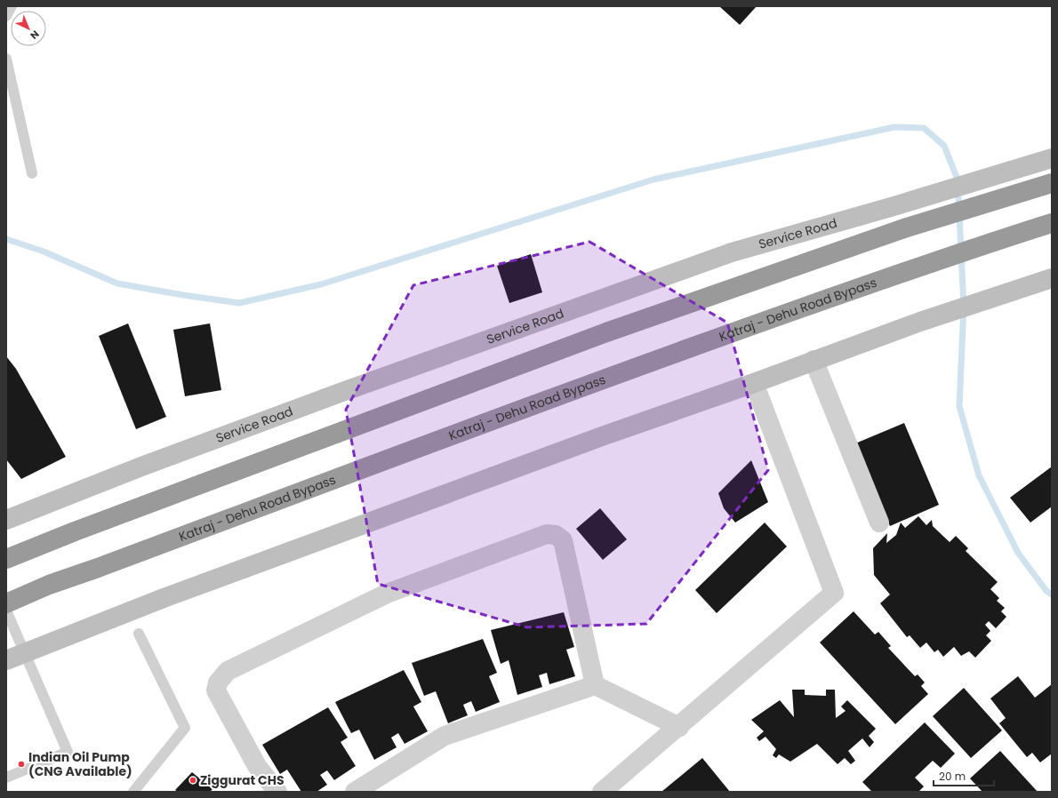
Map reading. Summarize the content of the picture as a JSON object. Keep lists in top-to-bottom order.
{
  "streets": {
    "highway": ["Katraj - Dehu Road Bypass"],
    "street": ["Service Road"]
  },
  "places": ["Indian Oil Pump (CNG Available)", "Ziggurat CHS"],
  "scale_bar": "20 m",
  "north": "bottom right"
}
